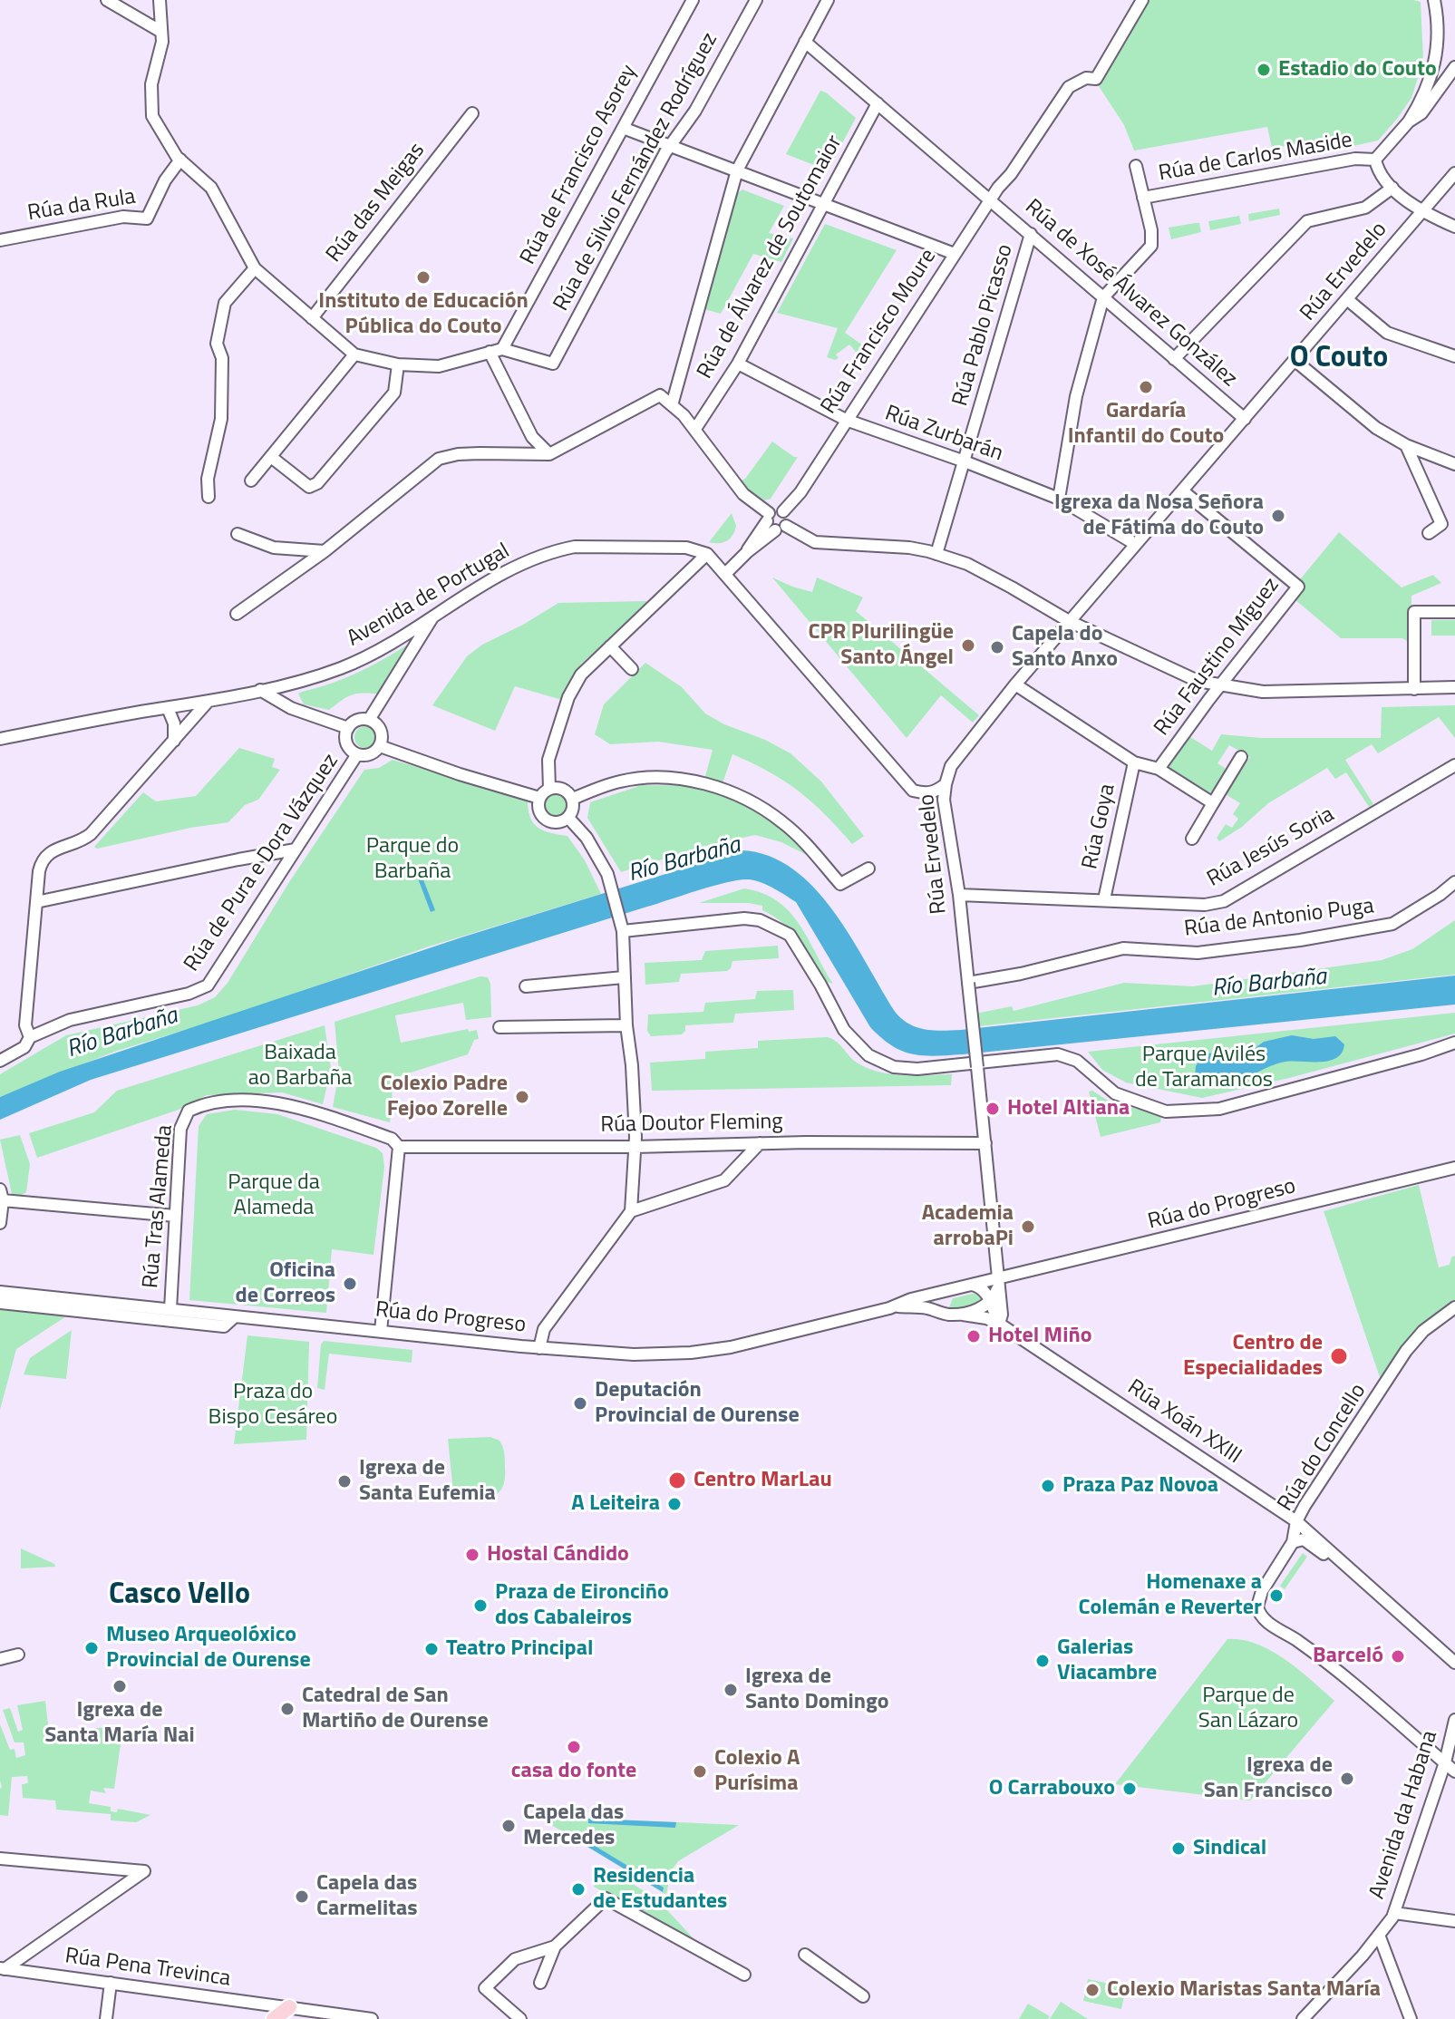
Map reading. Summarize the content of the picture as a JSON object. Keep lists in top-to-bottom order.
{
  "streets": {
    "street": [
      "Rúa de Carlos Maside",
      "Rúa de Francisco Asorey",
      "Rúa de Silvio Fernández Rodríguez",
      "Rúa das Meigas",
      "Rúa da Rula",
      "Rúa de Álvarez de Soutomaior",
      "Rúa Ervedelo",
      "Rúa de Xosé Álvarez González",
      "Rúa Pablo Picasso",
      "Rúa Francisco Moure",
      "Rúa Zurbarán",
      "Avenida de Portugal",
      "Rúa Faustino Míguez",
      "Rúa Goya",
      "Rúa Jesús Soria",
      "Rúa de Pura e Dora Vázquez",
      "Rúa de Antonio Puga",
      "Rúa Doutor Fleming",
      "Rúa do Progreso",
      "Rúa Tras Alameda",
      "Rúa Xoán XXIII",
      "Rúa do Concello",
      "Avenida da Habana",
      "Rúa Pena Trevinca"
    ]
  },
  "crossings": [
    ["Rúa de Francisco Asorey", "Rúa de Silvio Fernández Rodríguez"],
    ["Rúa de Álvarez de Soutomaior", "Rúa de Xosé Álvarez González"],
    ["Rúa de Álvarez de Soutomaior", "Rúa Zurbarán"],
    ["Rúa Ervedelo", "Rúa de Xosé Álvarez González"],
    ["Rúa Ervedelo", "Rúa Zurbarán"],
    ["Rúa Ervedelo", "Rúa Faustino Míguez"],
    ["Rúa Ervedelo", "Rúa Jesús Soria"],
    ["Rúa Ervedelo", "Rúa de Antonio Puga"],
    ["Rúa Ervedelo", "Rúa Doutor Fleming"],
    ["Rúa Ervedelo", "Rúa do Progreso"],
    ["Rúa de Xosé Álvarez González", "Rúa Pablo Picasso"],
    ["Rúa de Xosé Álvarez González", "Rúa Francisco Moure"],
    ["Rúa Pablo Picasso", "Rúa Zurbarán"],
    ["Rúa Francisco Moure", "Rúa Zurbarán"],
    ["Rúa Goya", "Rúa Jesús Soria"],
    ["Rúa Doutor Fleming", "Rúa Tras Alameda"],
    ["Rúa do Progreso", "Rúa Tras Alameda"],
    ["Rúa do Progreso", "Rúa Xoán XXIII"],
    ["Rúa Xoán XXIII", "Rúa do Concello"],
    ["Rúa do Concello", "Avenida da Habana"]
  ],
  "districts": ["O Couto", "Casco Vello"],
  "water": ["Río Barbaña"],
  "parks": [
    "Parque do Barbaña",
    "Baixada ao Barbaña",
    "Parque Avilés de Taramancos",
    "Parque da Alameda",
    "Praza do Bispo Cesáreo",
    "Parque de San Lázaro"
  ],
  "places": [
    "Estadio do Couto",
    "Instituto de Educación Pública do Couto",
    "Gardaría Infantil do Couto",
    "Igrexa da Nosa Señora de Fátima do Couto",
    "CPR Plurilingüe Santo Ángel",
    "Capela do Santo Anxo",
    "Colexio Padre Fejoo Zorelle",
    "Hotel Altiana",
    "Academia arrobaPi",
    "Oficina de Correos",
    "Hotel Miño",
    "Centro de Especialidades",
    "Deputación Provincial de Ourense",
    "Centro MarLau",
    "Igrexa de Santa Eufemia",
    "Praza Paz Novoa",
    "A Leiteira",
    "Hostal Cándido",
    "Homenaxe a Colemán e Reverter",
    "Praza de Eironciño dos Cabaleiros",
    "Museo Arqueolóxico Provincial de Ourense",
    "Teatro Principal",
    "Barceló",
    "Galerias Viacambre",
    "Igrexa de Santa María Nai",
    "Igrexa de Santo Domingo",
    "Catedral de San Martiño de Ourense",
    "casa do fonte",
    "Colexio A Purísima",
    "Igrexa de San Francisco",
    "O Carrabouxo",
    "Capela das Mercedes",
    "Sindical",
    "Residencia de Estudantes",
    "Capela das Carmelitas",
    "Colexio Maristas Santa María"
  ]
}
